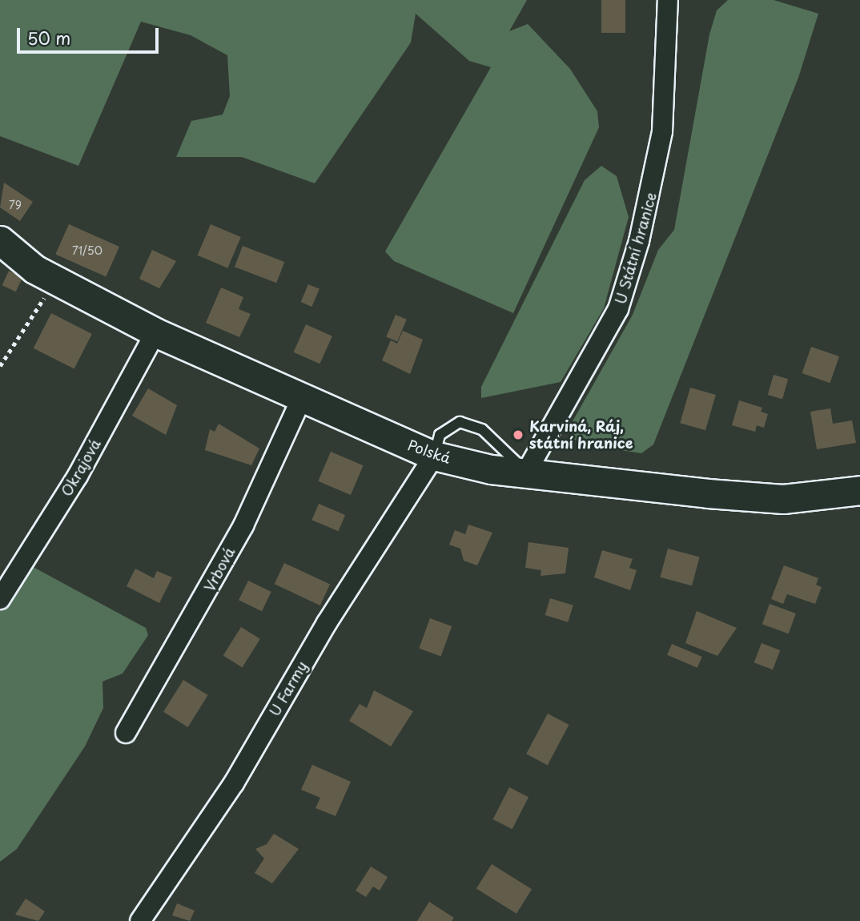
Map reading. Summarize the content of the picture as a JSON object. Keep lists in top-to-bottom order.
{
  "streets": {
    "street": [
      "U Státní hranice",
      "Polská",
      "Okrajová",
      "Vrbová",
      "U Farmy"
    ]
  },
  "crossings": [
    ["U Státní hranice", "Polská"],
    ["Polská", "Okrajová"],
    ["Polská", "Vrbová"],
    ["Polská", "U Farmy"]
  ],
  "places": ["Karviná, Ráj, státní hranice"],
  "house_numbers": ["79", "71/50"],
  "scale_bar": "50 m"
}
